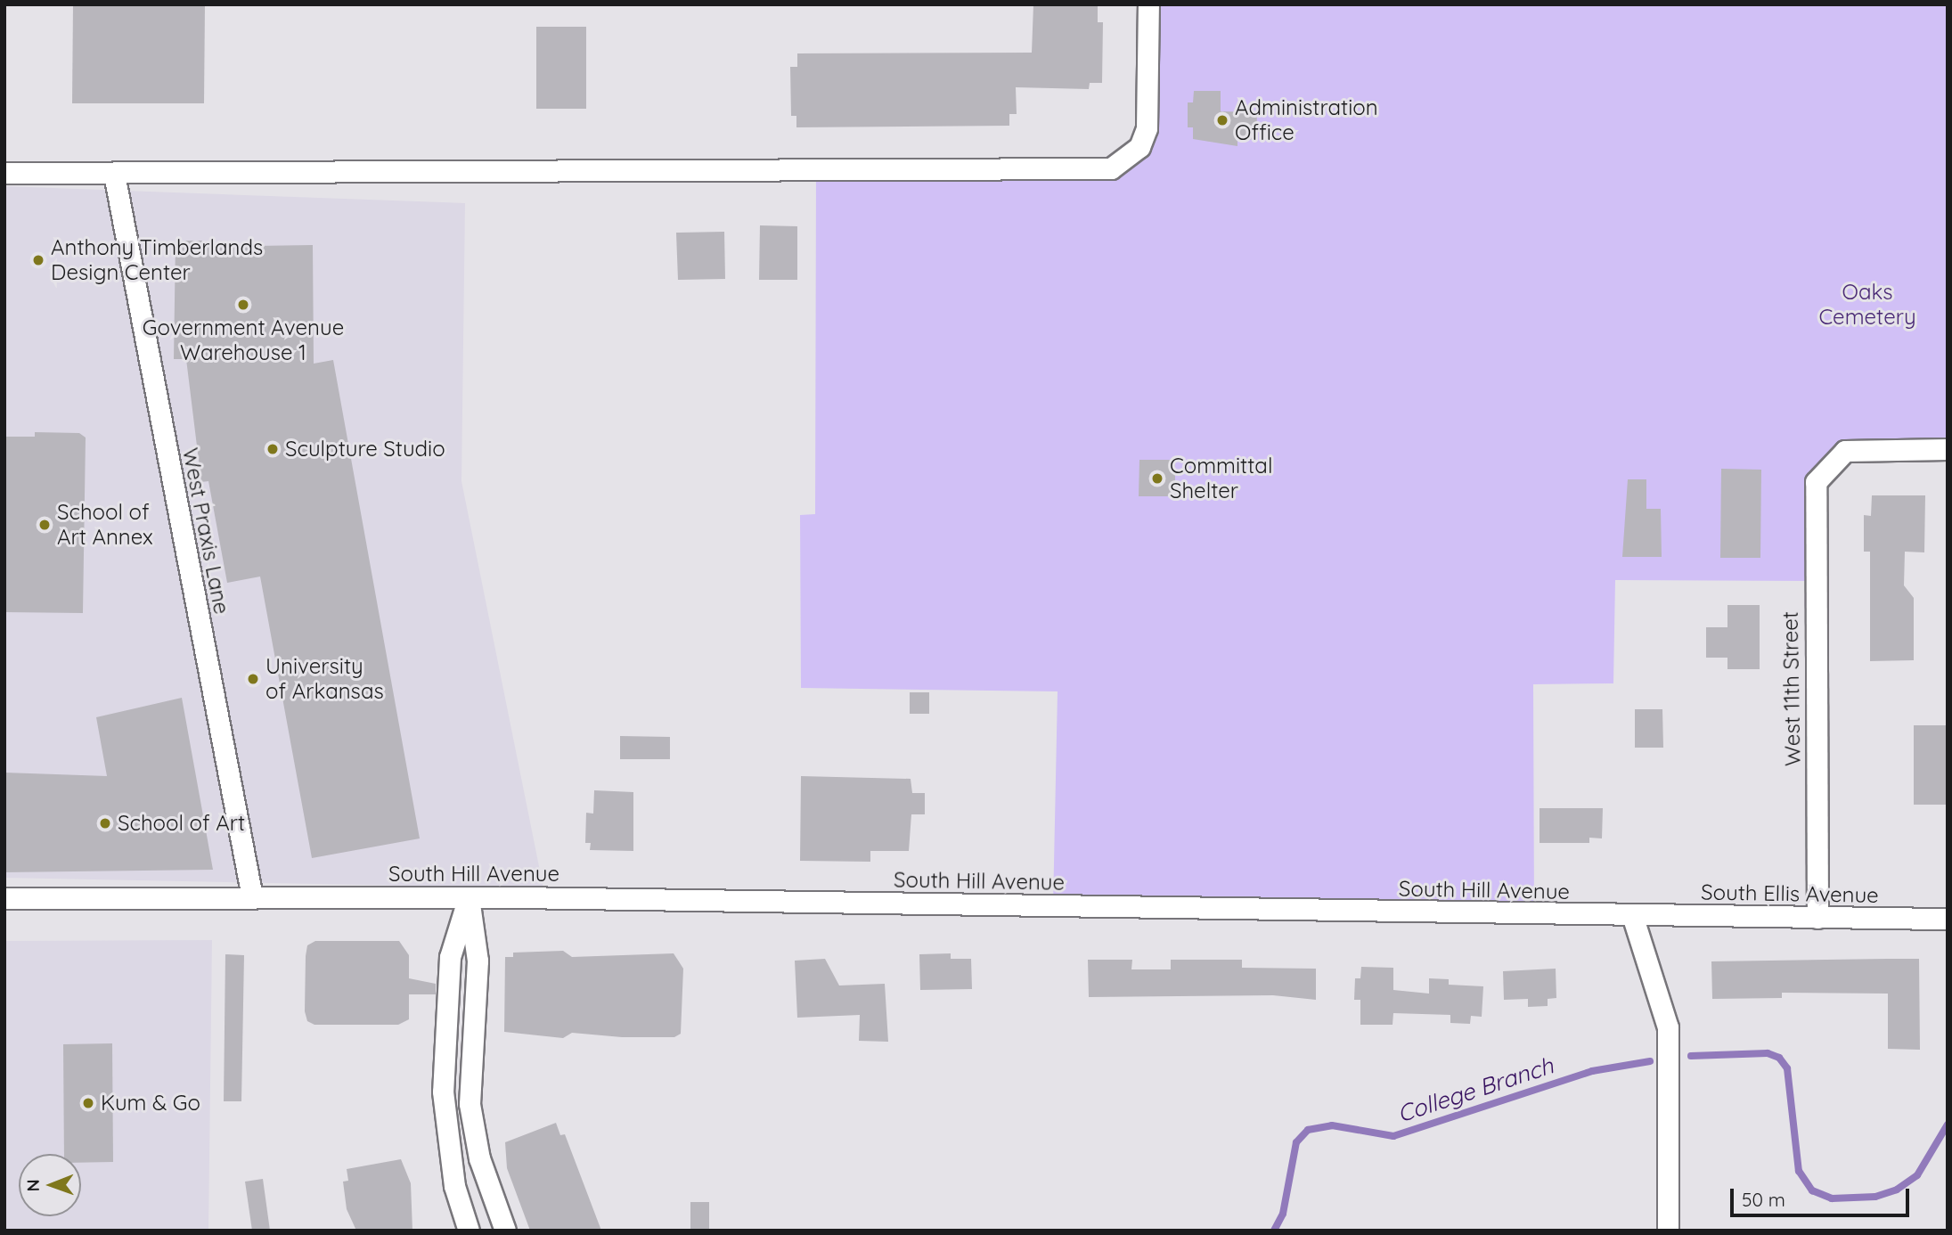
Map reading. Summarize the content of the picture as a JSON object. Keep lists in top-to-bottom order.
{
  "streets": {
    "street": [
      "West Praxis Lane",
      "West 11th Street",
      "South Hill Avenue",
      "South Ellis Avenue"
    ]
  },
  "crossings": [
    ["West Praxis Lane", "South Hill Avenue"],
    ["West 11th Street", "South Ellis Avenue"],
    ["South Hill Avenue", "South Ellis Avenue"]
  ],
  "water": ["College Branch"],
  "parks": ["Oaks Cemetery"],
  "places": [
    "Administration Office",
    "Anthony Timberlands Design Center",
    "Government Avenue Warehouse 1",
    "Sculpture Studio",
    "Committal Shelter",
    "School of Art Annex",
    "University of Arkansas",
    "School of Art",
    "Kum & Go"
  ],
  "scale_bar": "50 m",
  "north": "left"
}
